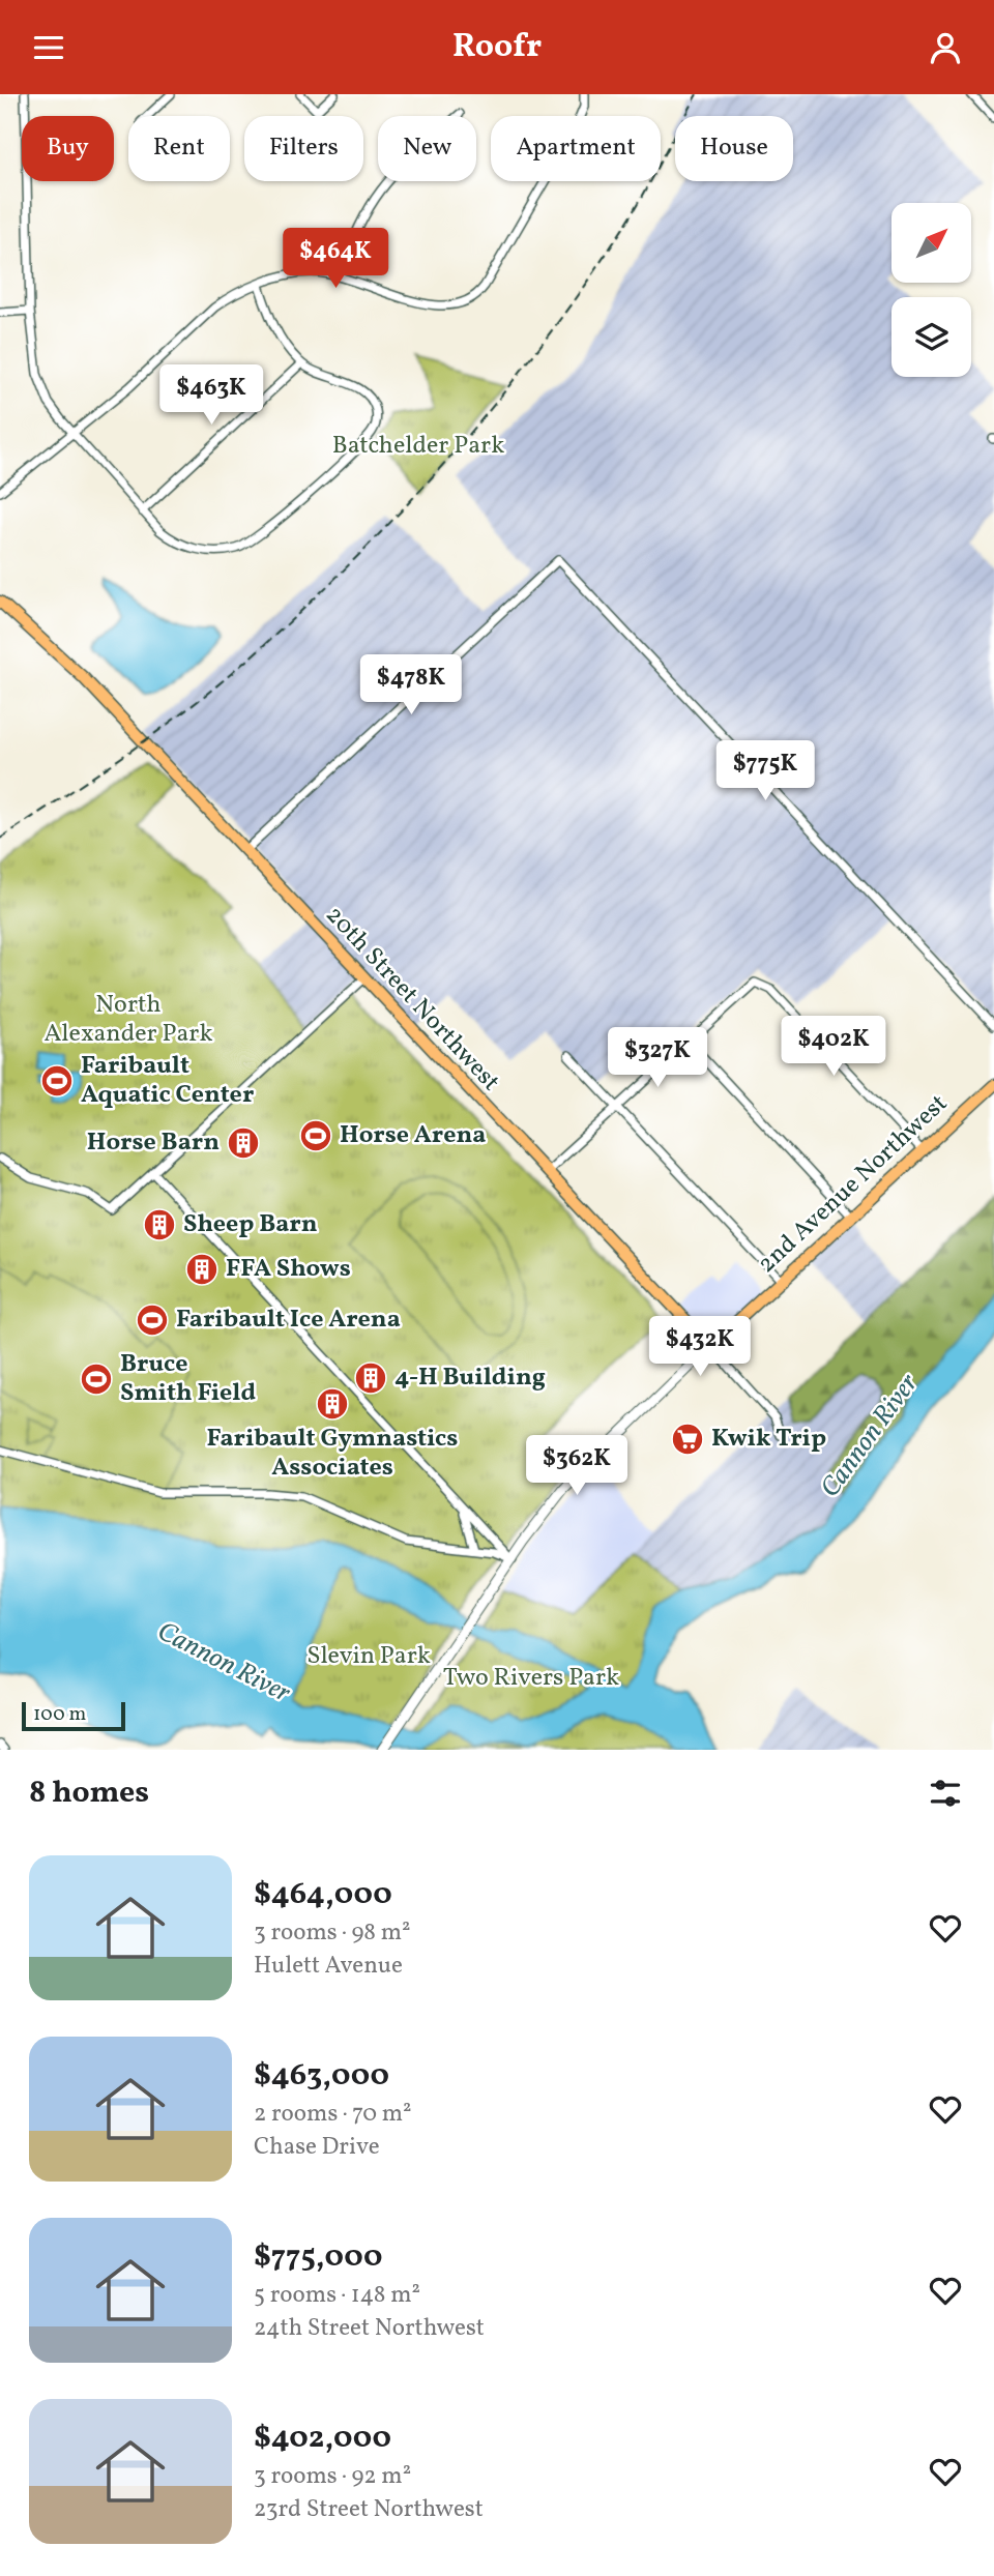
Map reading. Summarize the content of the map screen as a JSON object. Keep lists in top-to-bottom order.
{
  "streets": {
    "highway": ["20th Street Northwest", "2nd Avenue Northwest"]
  },
  "crossings": [
    ["20th Street Northwest", "2nd Avenue Northwest"]
  ],
  "water": ["Cannon River"],
  "parks": [
    "Batchelder Park",
    "North Alexander Park",
    "Slevin Park",
    "Two Rivers Park"
  ],
  "places": {
    "sports": [
      "Faribault Aquatic Center",
      "Horse Arena",
      "Faribault Ice Arena",
      "Bruce Smith Field"
    ],
    "building": [
      "Horse Barn",
      "Sheep Barn",
      "FFA Shows",
      "4-H Building",
      "Faribault Gymnastics Associates"
    ],
    "supermarket": ["Kwik Trip"]
  },
  "scale_bar": "100 m",
  "north": "top right",
  "page": {
    "header": "Roofr",
    "chip": [
      "Buy",
      "Rent",
      "Filters",
      "New",
      "Apartment",
      "House"
    ],
    "price": [
      "$464K",
      "$463K",
      "$478K",
      "$775K",
      "$402K",
      "$327K",
      "$432K",
      "$362K"
    ],
    "scale": "100 m",
    "heading": "8 homes",
    "list": [
      {
        "name": "$464,000",
        "note": "3 rooms · 98 m² · Hulett Avenue"
      },
      {
        "name": "$463,000",
        "note": "2 rooms · 70 m² · Chase Drive"
      },
      {
        "name": "$775,000",
        "note": "5 rooms · 148 m² · 24th Street Northwest"
      },
      {
        "name": "$402,000",
        "note": "3 rooms · 92 m² · 23rd Street Northwest"
      }
    ]
  }
}
